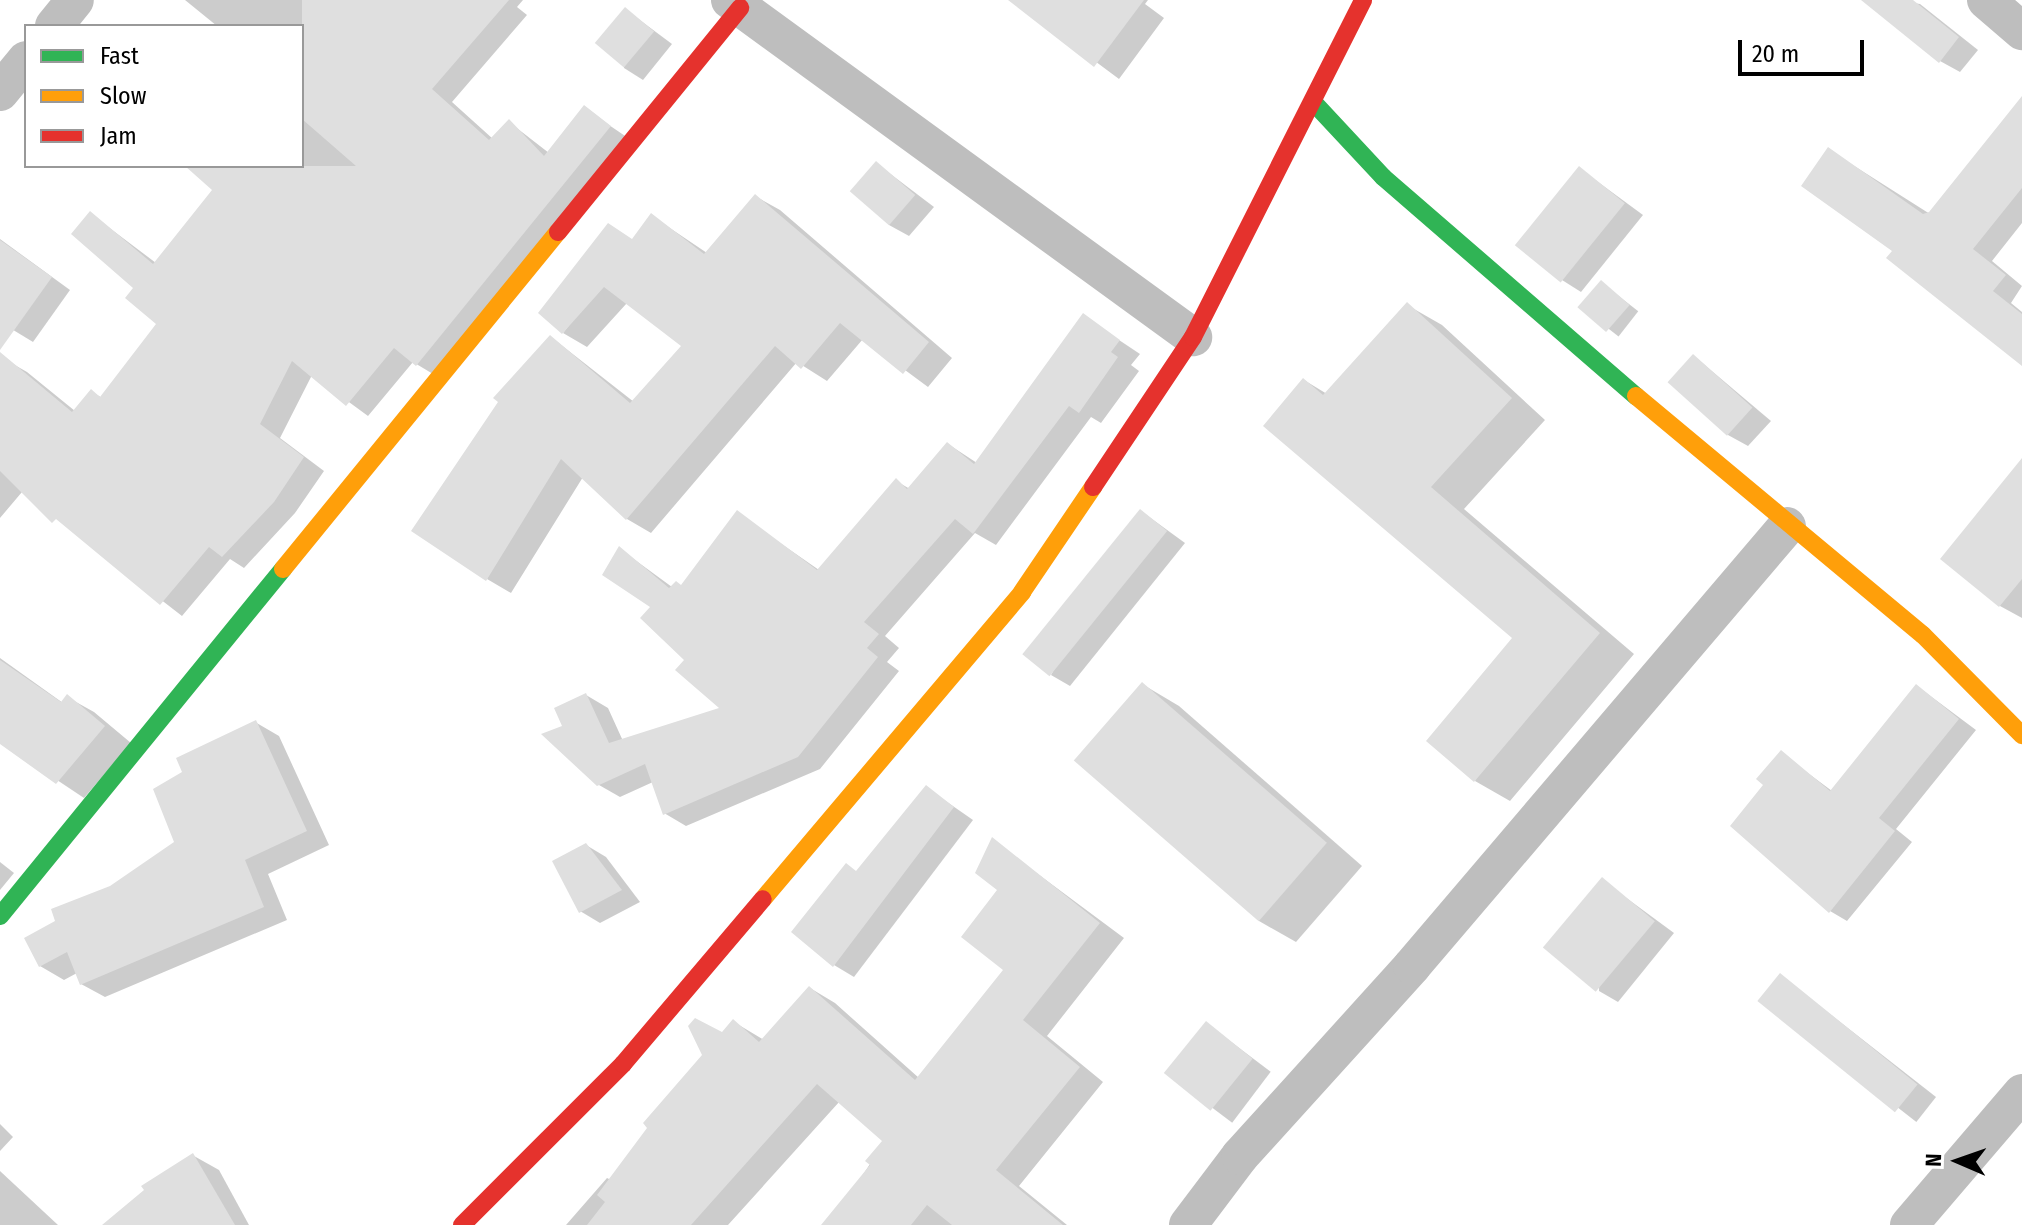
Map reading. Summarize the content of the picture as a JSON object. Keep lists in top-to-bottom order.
{
  "legend": ["Fast", "Slow", "Jam"],
  "scale_bar": "20 m",
  "north": "left"
}
